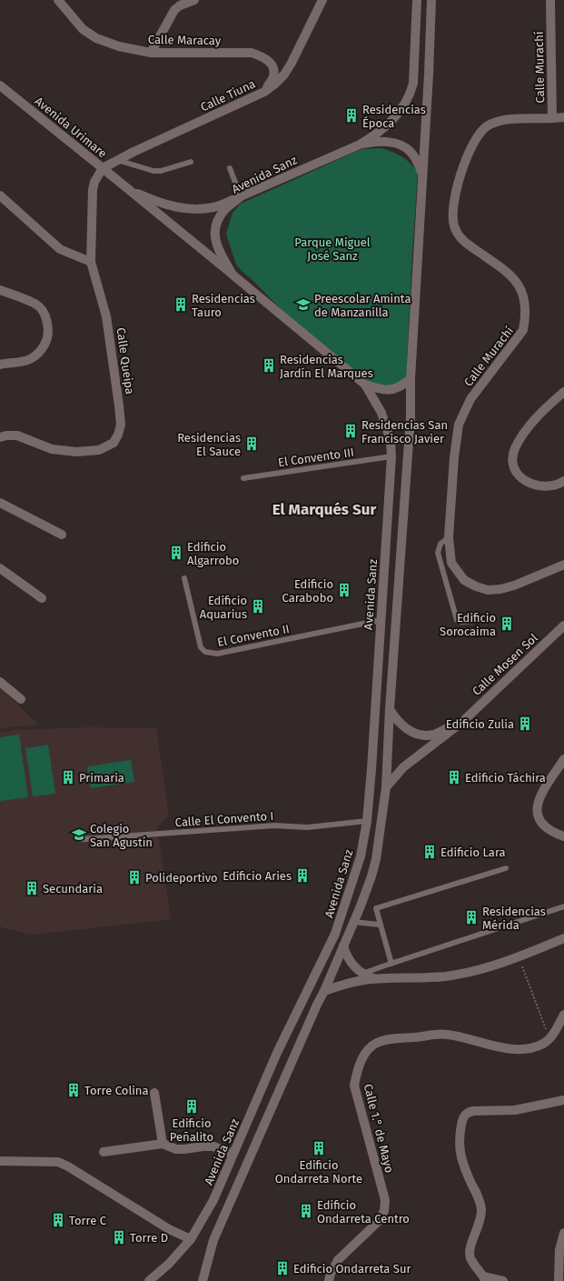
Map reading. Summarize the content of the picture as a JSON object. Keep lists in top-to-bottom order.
{
  "streets": {
    "street": [
      "Calle Maracay",
      "Calle Murachí",
      "Calle Tiuna",
      "Avenida Urimare",
      "Avenida Sanz",
      "Calle Queipa",
      "Calle Mosen Sol",
      "Calle 1.° de Mayo"
    ],
    "lane": ["El Convento III", "El Convento II", "Calle El Convento I"]
  },
  "crossings": [
    ["Calle Maracay", "Calle Tiuna"],
    ["Calle Tiuna", "Avenida Urimare"],
    ["Calle Tiuna", "Calle Queipa"],
    ["Avenida Urimare", "Avenida Sanz"],
    ["Avenida Urimare", "Calle Queipa"],
    ["Avenida Sanz", "El Convento III"],
    ["Avenida Sanz", "El Convento II"],
    ["Avenida Sanz", "Calle Mosen Sol"],
    ["Avenida Sanz", "Calle El Convento I"]
  ],
  "districts": ["El Marqués Sur"],
  "parks": ["Parque Miguel José Sanz"],
  "places": {
    "building": [
      "Residencias Época",
      "Residencias Tauro",
      "Residencias Jardín El Marques",
      "Residencias San Francisco Javier",
      "Residencias El Sauce",
      "Edificio Algarrobo",
      "Edificio Carabobo",
      "Edificio Aquarius",
      "Edificio Sorocaima",
      "Edificio Zulia",
      "Primaria",
      "Edificio Táchira",
      "Edificio Lara",
      "Edificio Aries",
      "Polideportivo",
      "Secundaria",
      "Residencias Mérida",
      "Torre Colina",
      "Edificio Peñalito",
      "Edificio Ondarreta Norte",
      "Edificio Ondarreta Centro",
      "Torre C",
      "Torre D",
      "Edificio Ondarreta Sur"
    ],
    "school or university": ["Preescolar Aminta de Manzanilla", "Colegio San Agustín"]
  }
}
